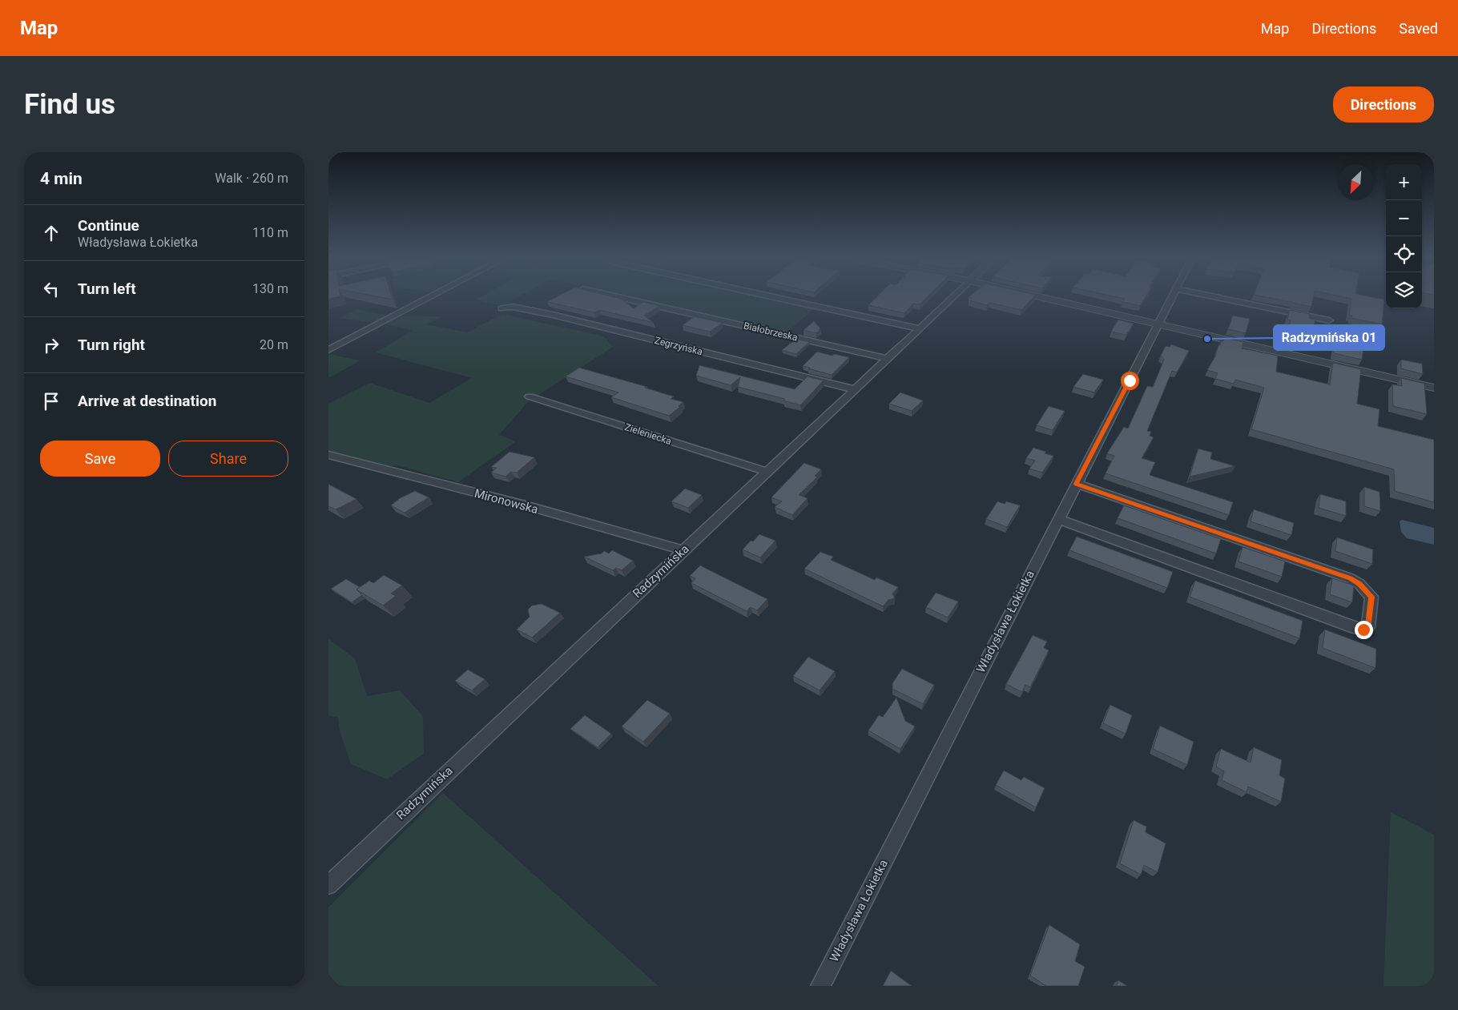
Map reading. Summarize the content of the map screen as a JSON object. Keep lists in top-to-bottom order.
{
  "streets": {
    "street": [
      "Białobrzeska",
      "Zegrzyńska",
      "Zieleniecka",
      "Mironowska",
      "Radzymińska",
      "Władysława Łokietka"
    ]
  },
  "crossings": [
    ["Białobrzeska", "Radzymińska"],
    ["Zegrzyńska", "Radzymińska"],
    ["Zieleniecka", "Radzymińska"],
    ["Mironowska", "Radzymińska"]
  ],
  "places": ["Radzymińska 01"],
  "north": "bottom left",
  "page": {
    "header": "Map",
    "nav": ["Map", "Directions", "Saved"],
    "buttons": [
      "Directions",
      ["Save", "Share"]
    ],
    "title": "Find us",
    "heading": ["4 min", "Walk · 260 m"],
    "map_buttons": ["+", "−"],
    "list": [
      ["Continue", "Władysława Łokietka", "110 m"],
      ["Turn left", "130 m"],
      ["Turn right", "20 m"],
      "Arrive at destination"
    ]
  }
}
